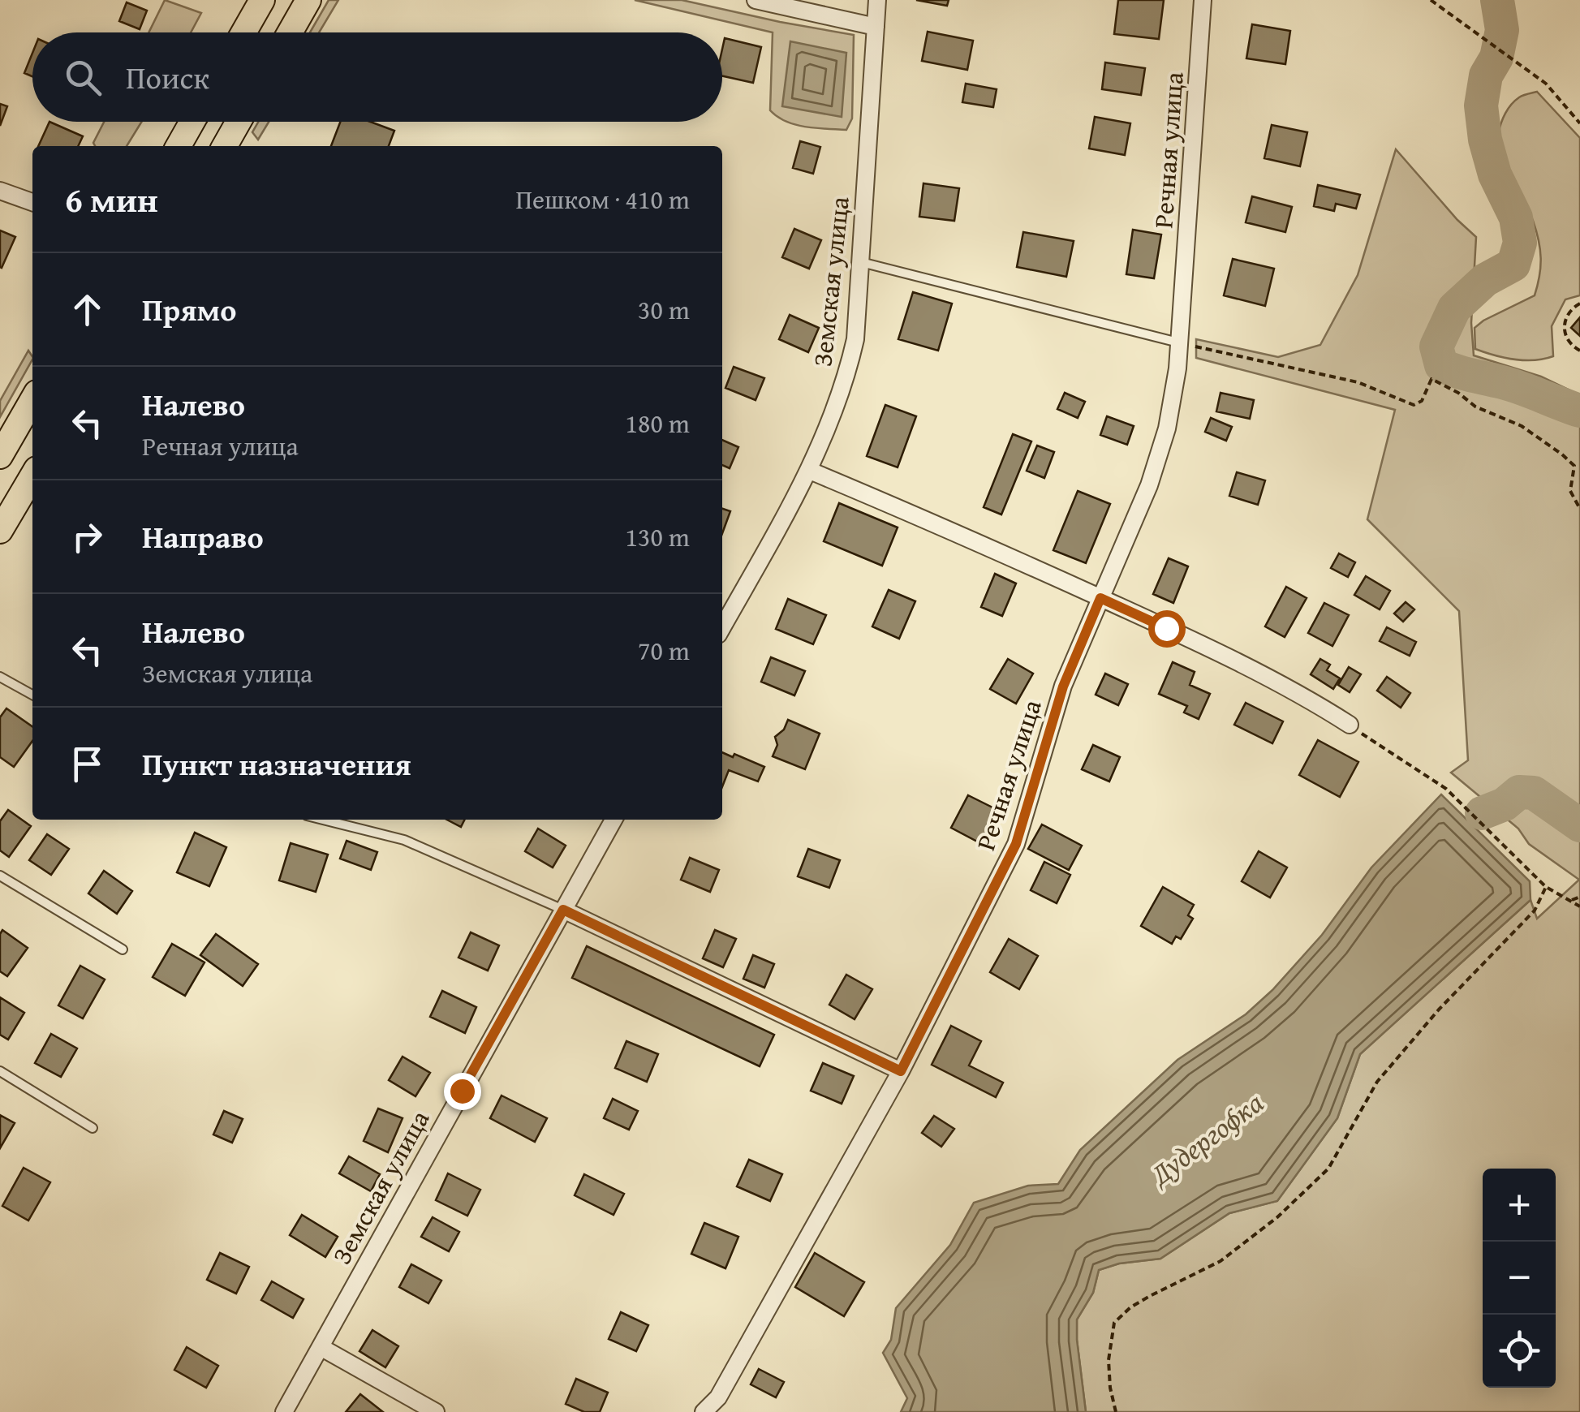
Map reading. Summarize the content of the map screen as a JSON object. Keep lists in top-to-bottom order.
{
  "streets": {
    "street": ["Речная улица", "Земская улица"]
  },
  "water": ["Дудергофка"],
  "page": {
    "search": "Поиск",
    "heading": ["6 мин", "Пешком · 410 m"],
    "list": [
      ["Прямо", "30 m"],
      ["Налево", "Речная улица", "180 m"],
      ["Направо", "130 m"],
      ["Налево", "Земская улица", "70 m"],
      "Пункт назначения"
    ],
    "map_buttons": ["+", "−"]
  }
}
